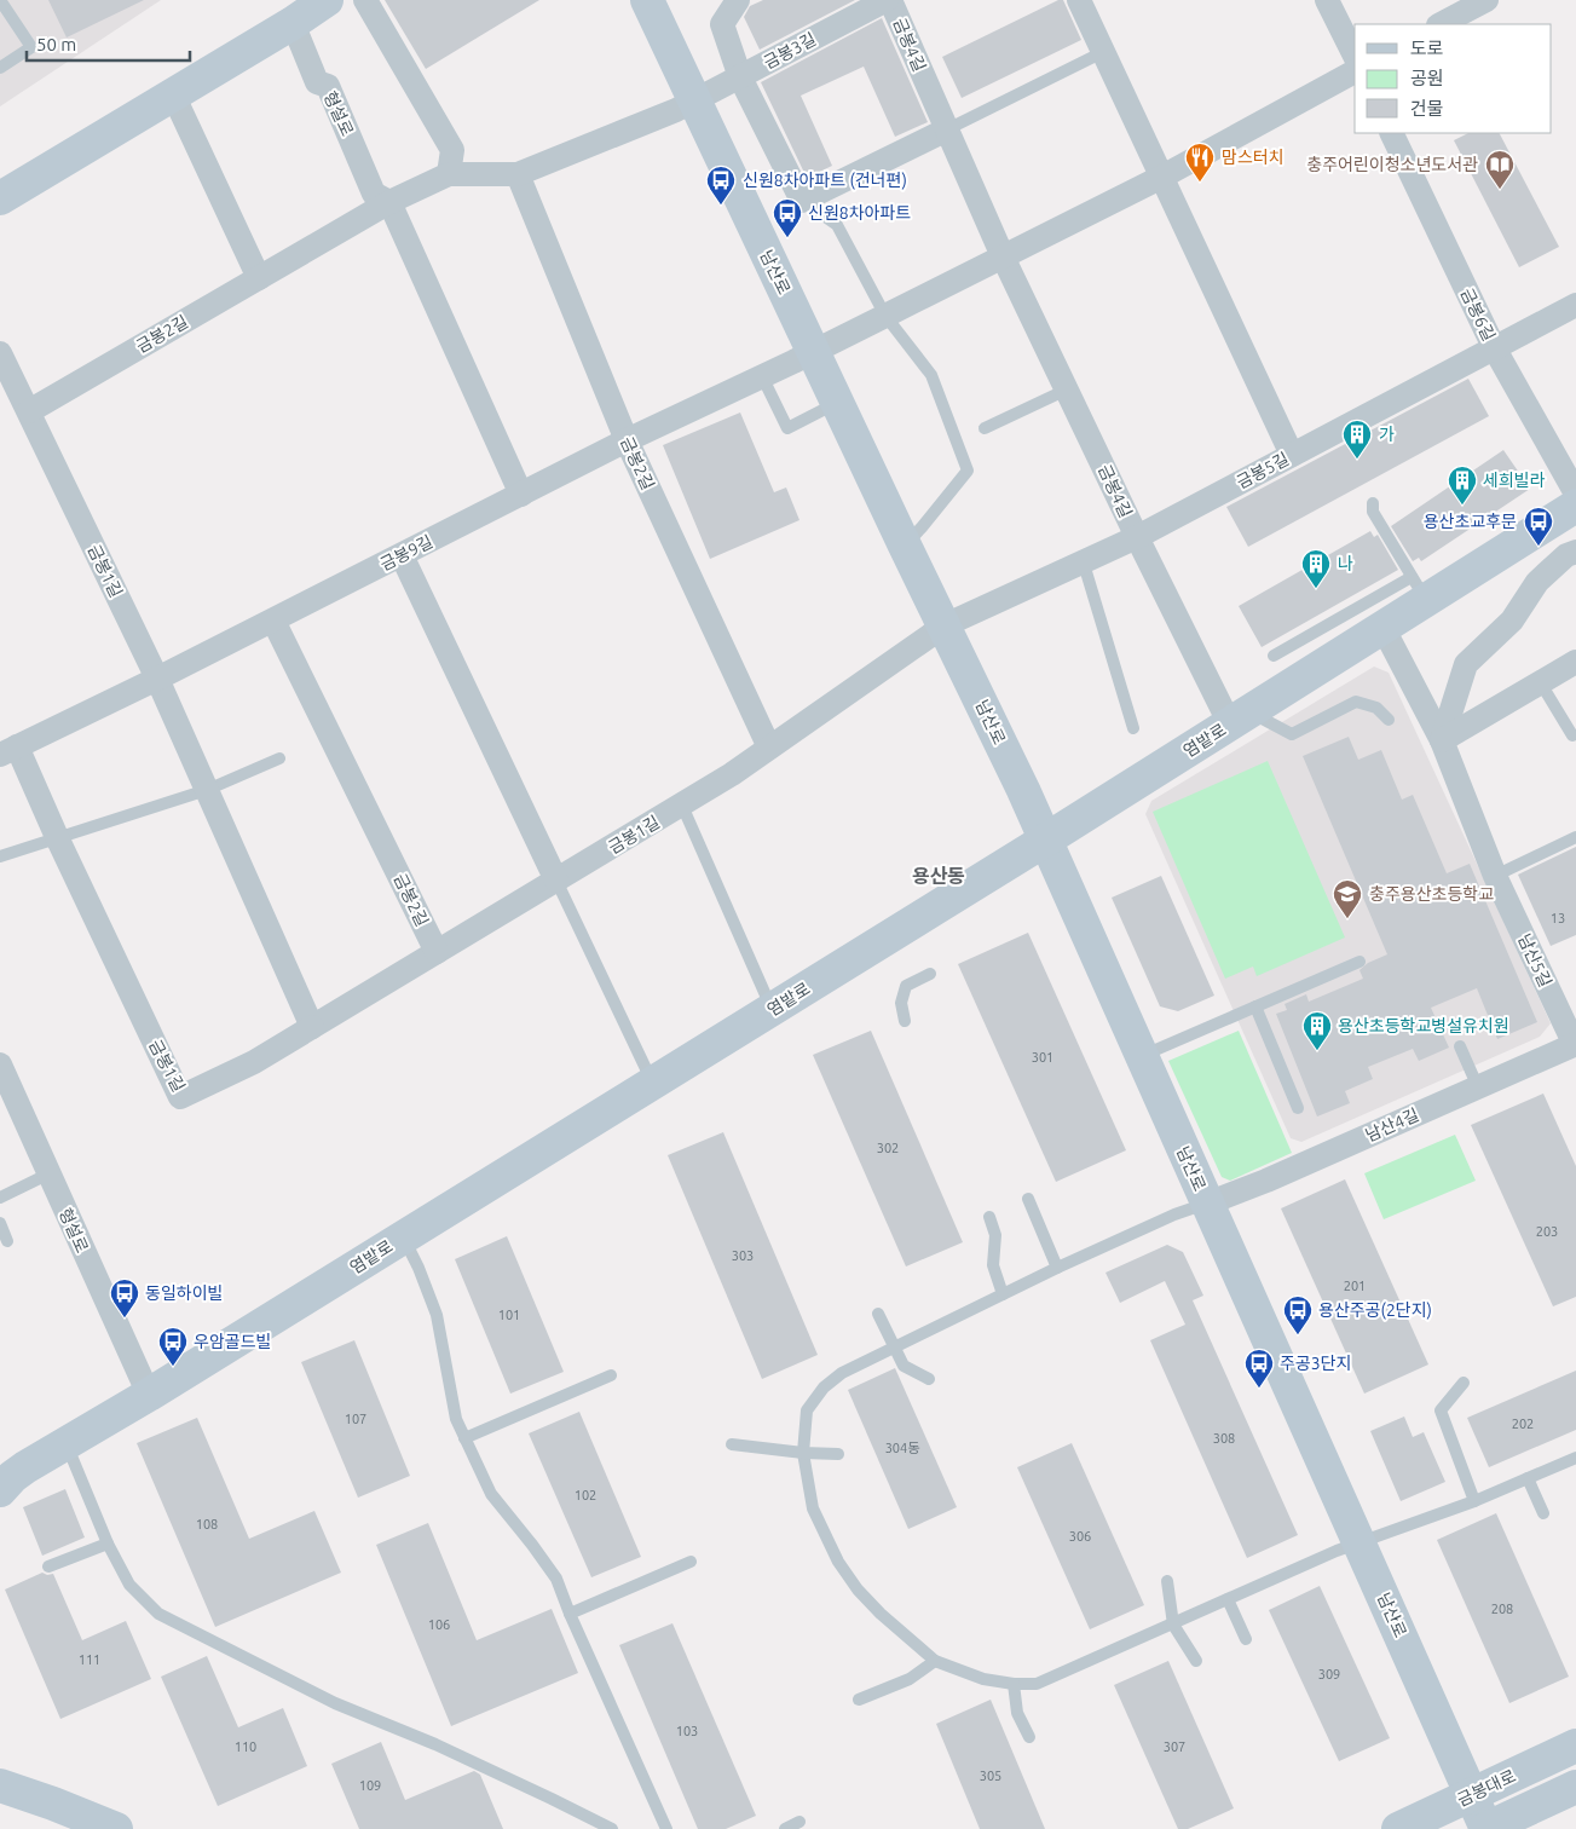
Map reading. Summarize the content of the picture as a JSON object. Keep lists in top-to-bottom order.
{
  "streets": {
    "street": [
      "금봉4길",
      "금봉3길",
      "형설로",
      "남산로",
      "금봉6길",
      "금봉2길",
      "금봉5길",
      "금봉9길",
      "금봉1길",
      "염밭로",
      "남산5길",
      "남산4길",
      "금봉대로"
    ]
  },
  "crossings": [
    ["금봉4길", "금봉3길"],
    ["금봉4길", "금봉5길"],
    ["금봉4길", "염밭로"],
    ["금봉3길", "남산로"],
    ["금봉3길", "금봉2길"],
    ["형설로", "금봉2길"],
    ["형설로", "염밭로"],
    ["남산로", "금봉2길"],
    ["남산로", "금봉5길"],
    ["남산로", "금봉9길"],
    ["남산로", "금봉1길"],
    ["남산로", "염밭로"],
    ["남산로", "남산4길"],
    ["남산로", "금봉대로"],
    ["금봉6길", "금봉5길"],
    ["금봉2길", "금봉9길"],
    ["금봉2길", "금봉1길"],
    ["금봉5길", "금봉1길"],
    ["금봉9길", "금봉1길"],
    ["염밭로", "남산5길"],
    ["남산5길", "남산4길"]
  ],
  "districts": ["용산동"],
  "places": {
    "restaurant": ["맘스터치"],
    "library": ["충주어린이청소년도서관"],
    "bus stop": [
      "신원8차아파트 (건너편)",
      "신원8차아파트",
      "용산초교후문",
      "동일하이빌",
      "용산주공(2단지)",
      "우암골드빌",
      "주공3단지"
    ],
    "building": [
      "가",
      "세희빌라",
      "나",
      "용산초등학교병설유치원"
    ],
    "school or university": ["충주용산초등학교"]
  },
  "house_numbers": [
    "13",
    "301",
    "302",
    "203",
    "303",
    "201",
    "101",
    "107",
    "202",
    "308",
    "304동",
    "102",
    "108",
    "306",
    "208",
    "106",
    "111",
    "309",
    "103",
    "110",
    "307",
    "305",
    "109"
  ],
  "legend": ["도로", "공원", "건물"],
  "scale_bar": "50 m"
}
